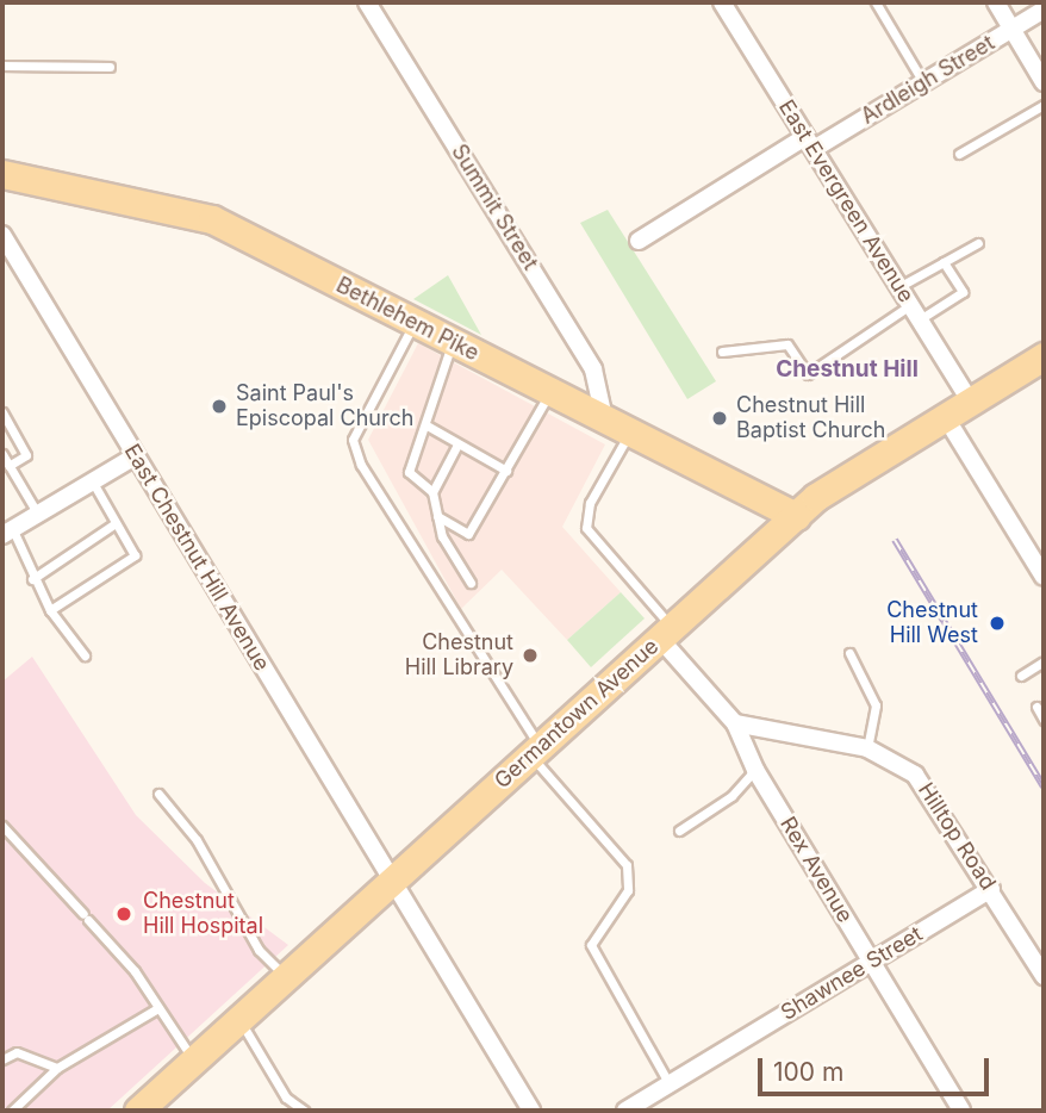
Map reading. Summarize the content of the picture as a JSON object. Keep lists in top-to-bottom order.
{
  "streets": {
    "main road": ["Bethlehem Pike", "Germantown Avenue"],
    "street": [
      "Ardleigh Street",
      "East Evergreen Avenue",
      "Summit Street",
      "East Chestnut Hill Avenue",
      "Hilltop Road",
      "Rex Avenue",
      "Shawnee Street"
    ]
  },
  "crossings": [
    ["Ardleigh Street", "East Evergreen Avenue"],
    ["East Evergreen Avenue", "Germantown Avenue"],
    ["Summit Street", "Bethlehem Pike"],
    ["Bethlehem Pike", "Germantown Avenue"],
    ["East Chestnut Hill Avenue", "Germantown Avenue"],
    ["Germantown Avenue", "Rex Avenue"],
    ["Hilltop Road", "Rex Avenue"],
    ["Hilltop Road", "Shawnee Street"],
    ["Rex Avenue", "Shawnee Street"]
  ],
  "districts": ["Chestnut Hill"],
  "places": [
    "Saint Paul's Episcopal Church",
    "Chestnut Hill Baptist Church",
    "Chestnut Hill West",
    "Chestnut Hill Library",
    "Chestnut Hill Hospital"
  ],
  "scale_bar": "100 m"
}
